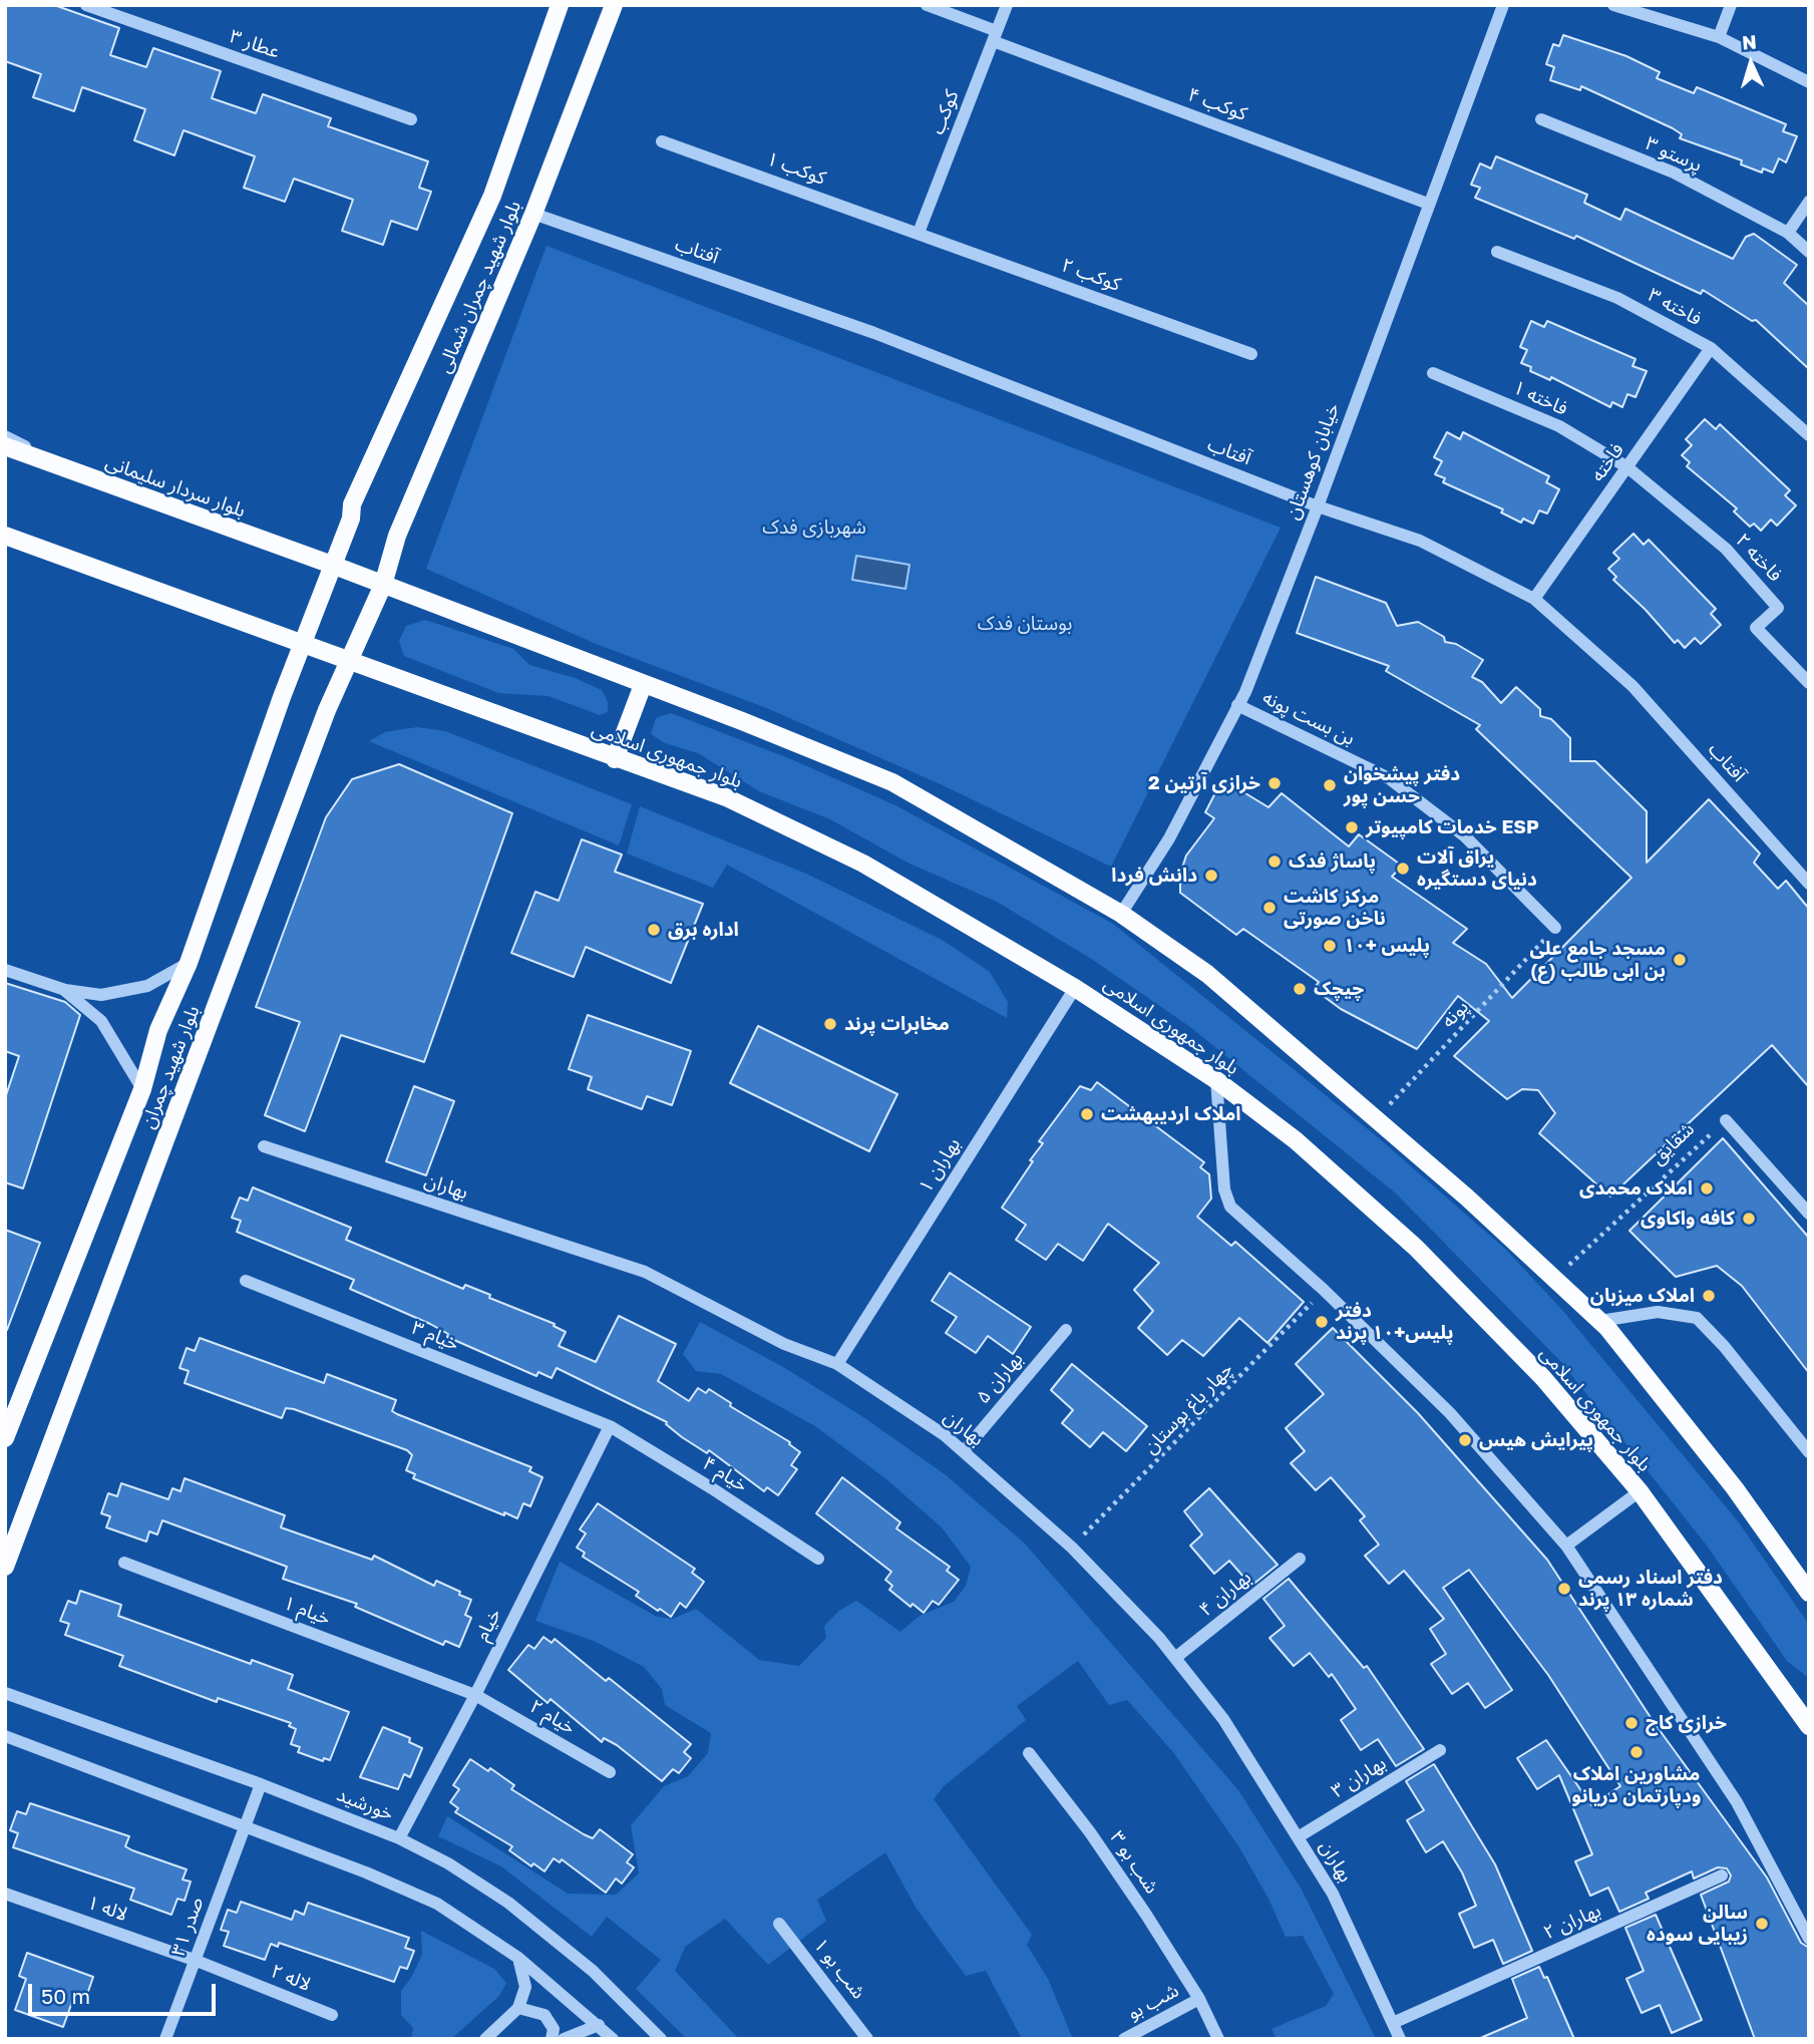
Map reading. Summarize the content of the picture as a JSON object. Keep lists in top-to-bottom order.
{
  "streets": {
    "main road": [
      "بلوار شهید چمران شمالی",
      "بلوار سردار سلیمانی",
      "بلوار جمهوری اسلامی",
      "بلوار شهید چمران"
    ],
    "street": [
      "عطار ۳",
      "کوکب ۴",
      "کوکب",
      "پرستو ۳",
      "کوکب ۱",
      "آفتاب",
      "کوکب ۲",
      "فاخته ۳",
      "فاخته ۱",
      "خیابان کوهستان",
      "فاخته",
      "فاخته ۲",
      "بن بست پونه",
      "بهاران ۱",
      "بهاران",
      "خیام ۳",
      "بهاران ۵",
      "خیام ۴",
      "بهاران ۴",
      "خیام ۱",
      "خیام",
      "خیام ۲",
      "بهاران ۳",
      "خورشید",
      "شب بو ۳",
      "لاله ۱",
      "بهاران ۲",
      "صدر ۳۱",
      "شب بو ۱",
      "لاله ۲",
      "شب بو"
    ],
    "path": ["پونه", "شقایق", "چهار باغ بوستان"]
  },
  "crossings": [
    ["کوکب ۴", "کوکب"],
    ["کوکب ۴", "خیابان کوهستان"],
    ["کوکب", "کوکب ۱"],
    ["کوکب", "کوکب ۲"],
    ["کوکب ۱", "کوکب ۲"],
    ["آفتاب", "بلوار شهید چمران شمالی"],
    ["آفتاب", "خیابان کوهستان"],
    ["آفتاب", "فاخته"],
    ["بلوار شهید چمران شمالی", "بلوار سردار سلیمانی"],
    ["بلوار شهید چمران شمالی", "بلوار شهید چمران"],
    ["فاخته ۳", "فاخته"],
    ["فاخته ۱", "فاخته"],
    ["فاخته ۱", "فاخته ۲"],
    ["خیابان کوهستان", "بن بست پونه"],
    ["فاخته", "فاخته ۲"],
    ["بلوار سردار سلیمانی", "بلوار شهید چمران"],
    ["بن بست پونه", "پونه"],
    ["بلوار جمهوری اسلامی", "بلوار شهید چمران"],
    ["بلوار جمهوری اسلامی", "بهاران ۱"],
    ["بهاران ۱", "بهاران"],
    ["بهاران", "بهاران ۵"],
    ["بهاران", "چهار باغ بوستان"],
    ["بهاران", "بهاران ۴"],
    ["بهاران", "بهاران ۳"],
    ["بهاران", "بهاران ۲"],
    ["خیام ۳", "خیام ۴"],
    ["خیام ۳", "خیام"],
    ["خیام ۴", "خیام"],
    ["خیام ۱", "خیام"],
    ["خیام ۱", "خیام ۲"],
    ["خیام", "خیام ۲"],
    ["خیام", "خورشید"],
    ["خورشید", "صدر ۳۱"],
    ["شب بو ۳", "شب بو"],
    ["لاله ۱", "صدر ۳۱"],
    ["لاله ۱", "لاله ۲"],
    ["صدر ۳۱", "لاله ۲"]
  ],
  "parks": ["شهربازی فدک", "بوستان فدک"],
  "places": [
    "خرازی آرتین 2",
    "دفتر پیشخوان حسن پور",
    "خدمات کامپیوتر ESP",
    "پاساژ فدک",
    "یراق آلات دنیای دستگیره",
    "دانش فردا",
    "مرکز کاشت ناخن صورتی",
    "اداره برق",
    "پلیس +۱۰",
    "مسجد جامع علی بن ابی طالب (ع)",
    "چیچک",
    "مخابرات پرند",
    "املاک اردیبهشت",
    "املاک محمدی",
    "کافه واکاوی",
    "املاک میزبان",
    "دفتر پلیس+۱۰ پرند",
    "پیرایش هیس",
    "دفتر اسناد رسمی شماره ۱۳ پرند",
    "خرازی کاج",
    "مشاورین املاک ودپارتمان دریانو",
    "سالن زیبایی سوده"
  ],
  "scale_bar": "50 m",
  "north": "top"
}
